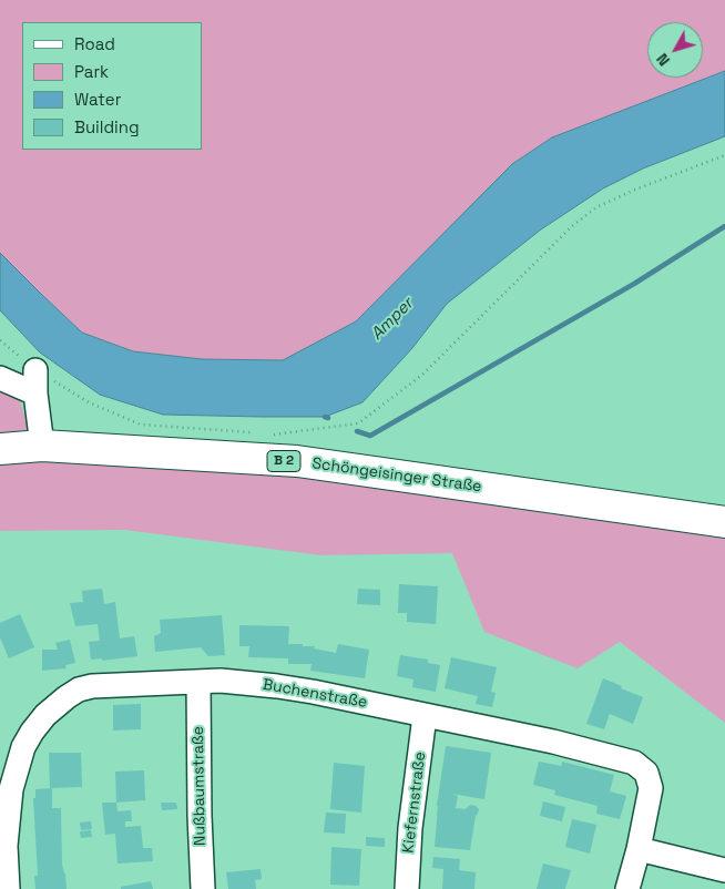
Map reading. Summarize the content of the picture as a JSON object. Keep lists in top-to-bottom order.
{
  "streets": {
    "main road": ["B 2", "Schöngeisinger Straße"],
    "street": ["Buchenstraße", "Nußbaumstraße", "Kiefernstraße"]
  },
  "crossings": [
    ["Buchenstraße", "Nußbaumstraße"],
    ["Buchenstraße", "Kiefernstraße"]
  ],
  "water": ["Amper"],
  "legend": [
    "Road",
    "Park",
    "Water",
    "Building"
  ],
  "north": "bottom left"
}
